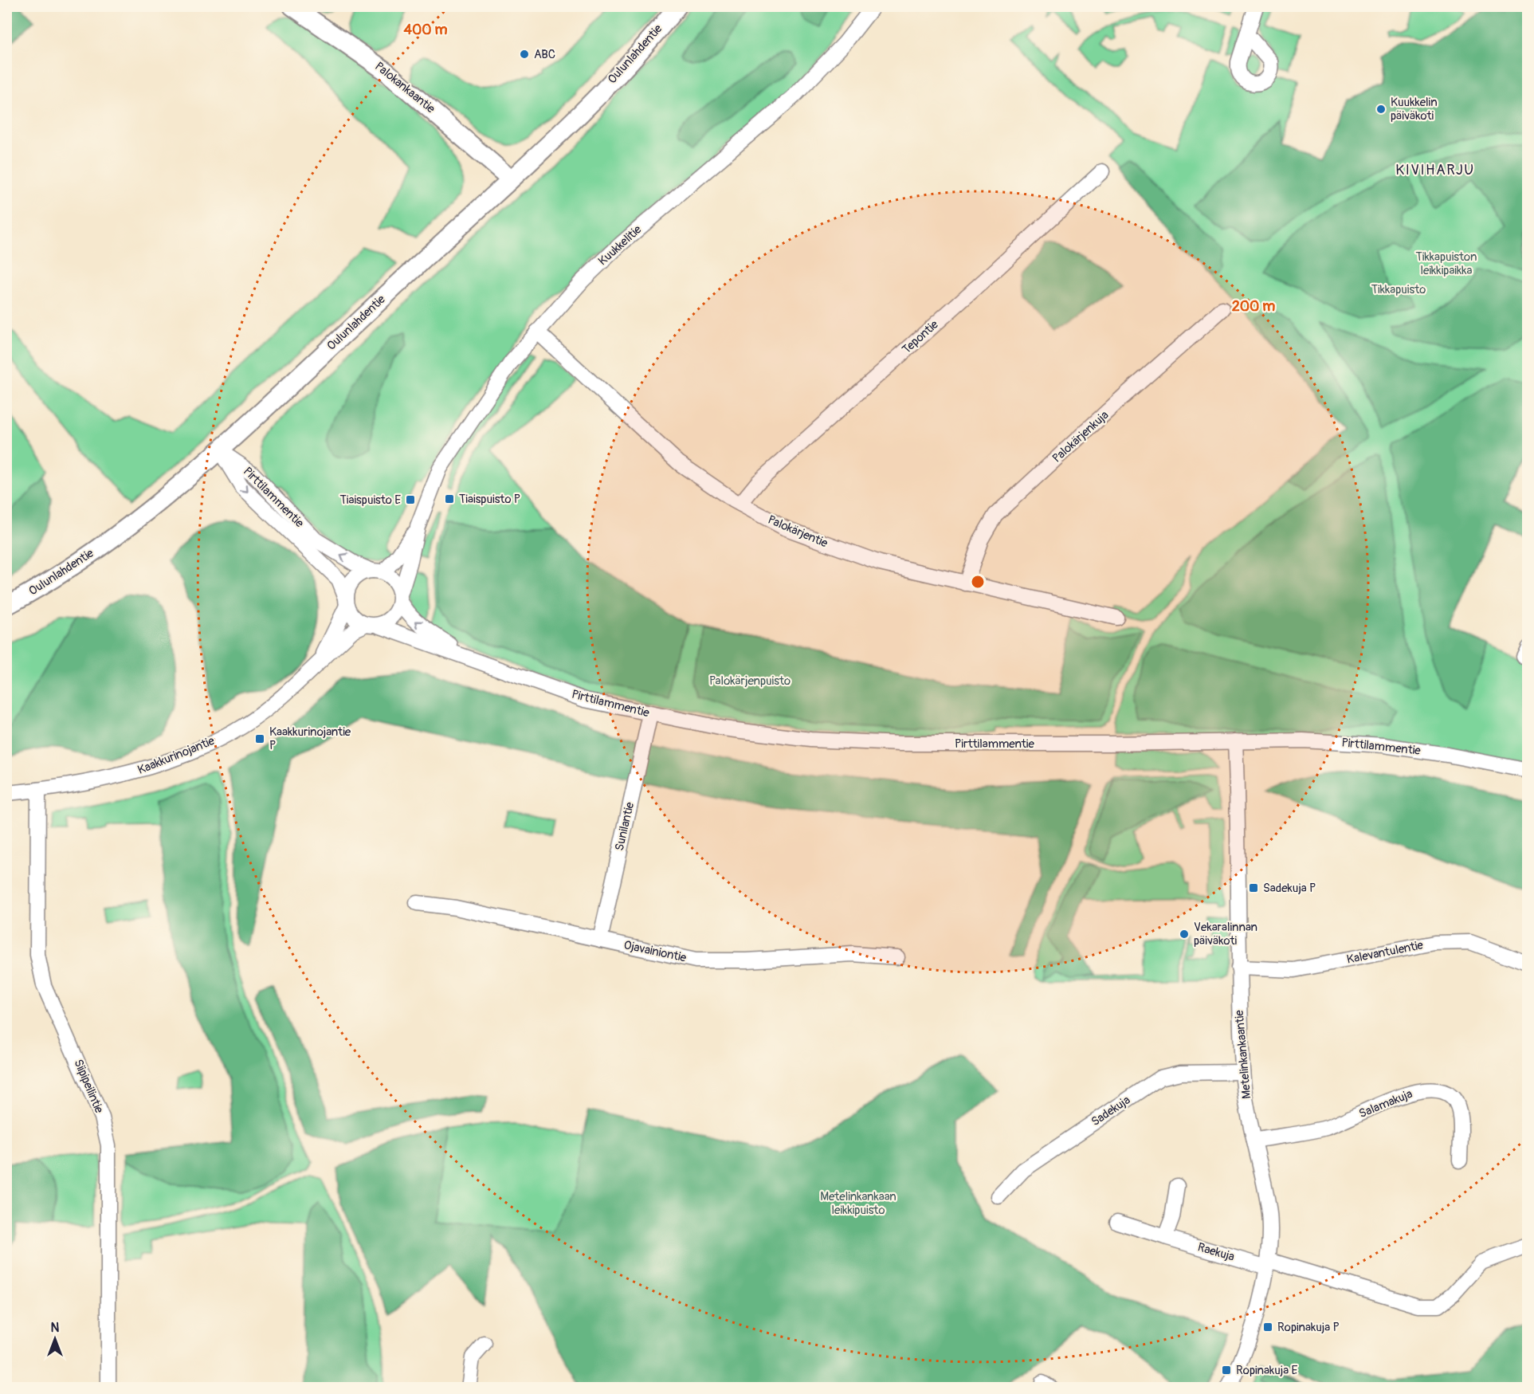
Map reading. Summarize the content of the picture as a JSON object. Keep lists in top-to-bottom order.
{
  "streets": {
    "main road": ["Oulunlahdentie", "Palokankaantie"],
    "street": [
      "Kuukkelitie",
      "Tepontie",
      "Palokärjenkuja",
      "Pirttilammentie",
      "Palokärjentie",
      "Kaakkurinojantie",
      "Sunilantie",
      "Ojavainiontie",
      "Kalevantulentie",
      "Metelinkankaantie",
      "Siipipeilintie",
      "Salamakuja",
      "Sadekuja",
      "Raekuja"
    ]
  },
  "crossings": [
    ["Oulunlahdentie", "Palokankaantie"],
    ["Oulunlahdentie", "Pirttilammentie"],
    ["Kuukkelitie", "Pirttilammentie"],
    ["Kuukkelitie", "Palokärjentie"],
    ["Kuukkelitie", "Kaakkurinojantie"],
    ["Tepontie", "Palokärjentie"],
    ["Palokärjenkuja", "Palokärjentie"],
    ["Pirttilammentie", "Kaakkurinojantie"],
    ["Pirttilammentie", "Sunilantie"],
    ["Pirttilammentie", "Metelinkankaantie"],
    ["Kaakkurinojantie", "Siipipeilintie"],
    ["Sunilantie", "Ojavainiontie"],
    ["Kalevantulentie", "Metelinkankaantie"],
    ["Metelinkankaantie", "Salamakuja"],
    ["Metelinkankaantie", "Sadekuja"],
    ["Metelinkankaantie", "Raekuja"]
  ],
  "districts": ["KIVIHARJU"],
  "parks": [
    "Tikkapuiston leikkipaikka",
    "Tikkapuisto",
    "Palokärjenpuisto",
    "Metelinkankaan leikkipuisto"
  ],
  "places": {
    "other": ["ABC", "Kuukkelin päiväkoti", "Vekaralinnan päiväkoti"],
    "transit": [
      "Tiaispuisto P",
      "Tiaispuisto E",
      "Kaakkurinojantie P",
      "Sadekuja P",
      "Ropinakuja P",
      "Ropinakuja E"
    ]
  },
  "north": "top",
  "rings": ["400 m", "200 m"]
}
